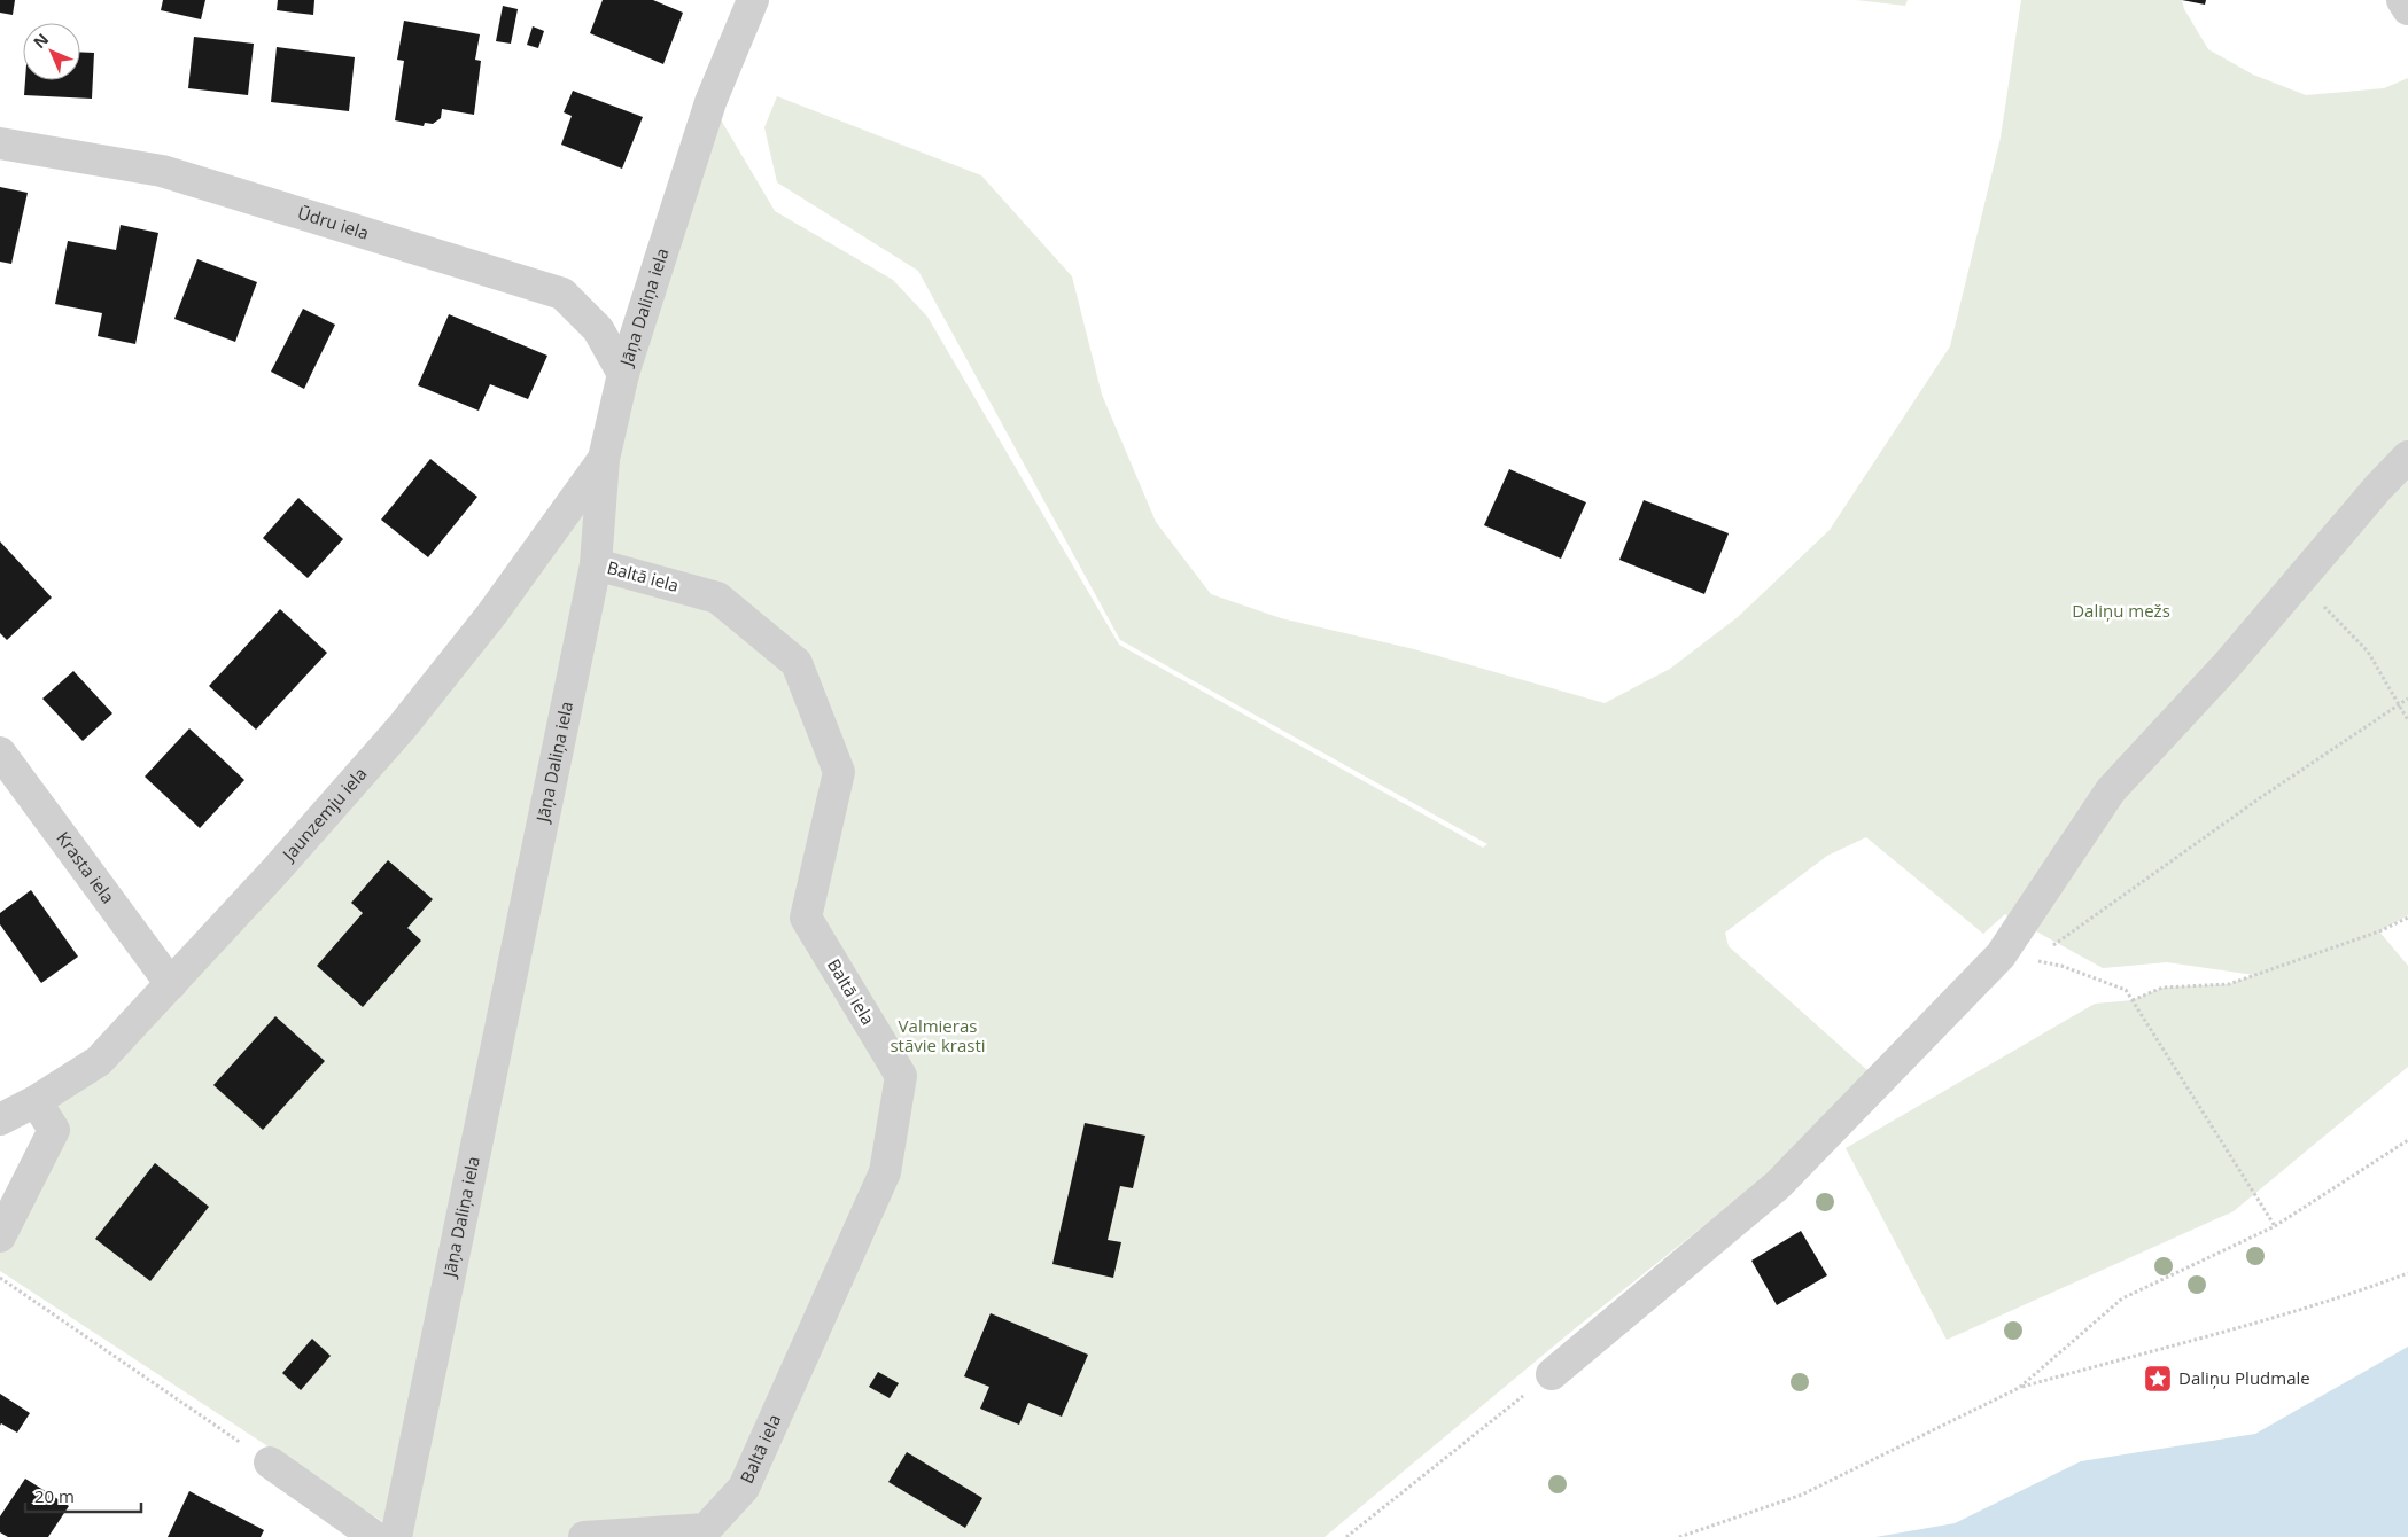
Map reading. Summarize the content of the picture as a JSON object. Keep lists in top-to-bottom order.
{
  "streets": {
    "street": [
      "Ūdru iela",
      "Jāņa Daliņa iela",
      "Baltā iela",
      "Jaunzemju iela",
      "Krasta iela"
    ]
  },
  "crossings": [
    ["Ūdru iela", "Jāņa Daliņa iela"],
    ["Jāņa Daliņa iela", "Baltā iela"],
    ["Jāņa Daliņa iela", "Jaunzemju iela"],
    ["Jaunzemju iela", "Krasta iela"]
  ],
  "parks": ["Daliņu mežs", "Valmieras stāvie krasti"],
  "places": {
    "place": ["Daliņu Pludmale"]
  },
  "scale_bar": "20 m",
  "north": "top left"
}
